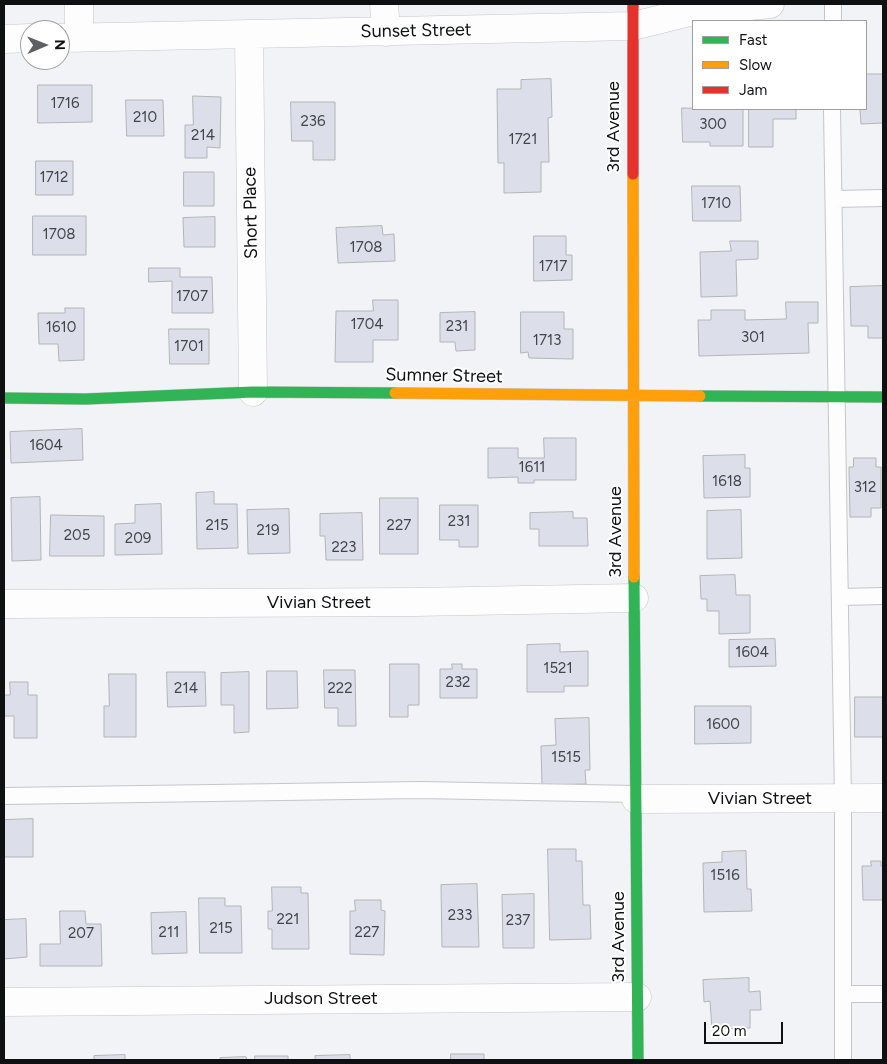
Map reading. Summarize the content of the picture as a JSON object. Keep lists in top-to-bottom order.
{
  "streets": {
    "street": [
      "Sunset Street",
      "3rd Avenue",
      "Short Place",
      "Sumner Street",
      "Vivian Street",
      "Judson Street"
    ]
  },
  "crossings": [
    ["Sunset Street", "3rd Avenue"],
    ["Sunset Street", "Short Place"],
    ["3rd Avenue", "Sumner Street"],
    ["3rd Avenue", "Vivian Street"],
    ["3rd Avenue", "Judson Street"],
    ["Short Place", "Sumner Street"]
  ],
  "house_numbers": [
    "1716",
    "210",
    "236",
    "300",
    "214",
    "1721",
    "1712",
    "1710",
    "1708",
    "1708",
    "1717",
    "1707",
    "1704",
    "231",
    "1610",
    "301",
    "1713",
    "1701",
    "1604",
    "1611",
    "1618",
    "312",
    "231",
    "215",
    "227",
    "219",
    "205",
    "209",
    "223",
    "1604",
    "1521",
    "232",
    "214",
    "222",
    "1600",
    "1515",
    "1516",
    "233",
    "221",
    "237",
    "215",
    "211",
    "227",
    "207"
  ],
  "legend": ["Fast", "Slow", "Jam"],
  "scale_bar": "20 m",
  "north": "right"
}
